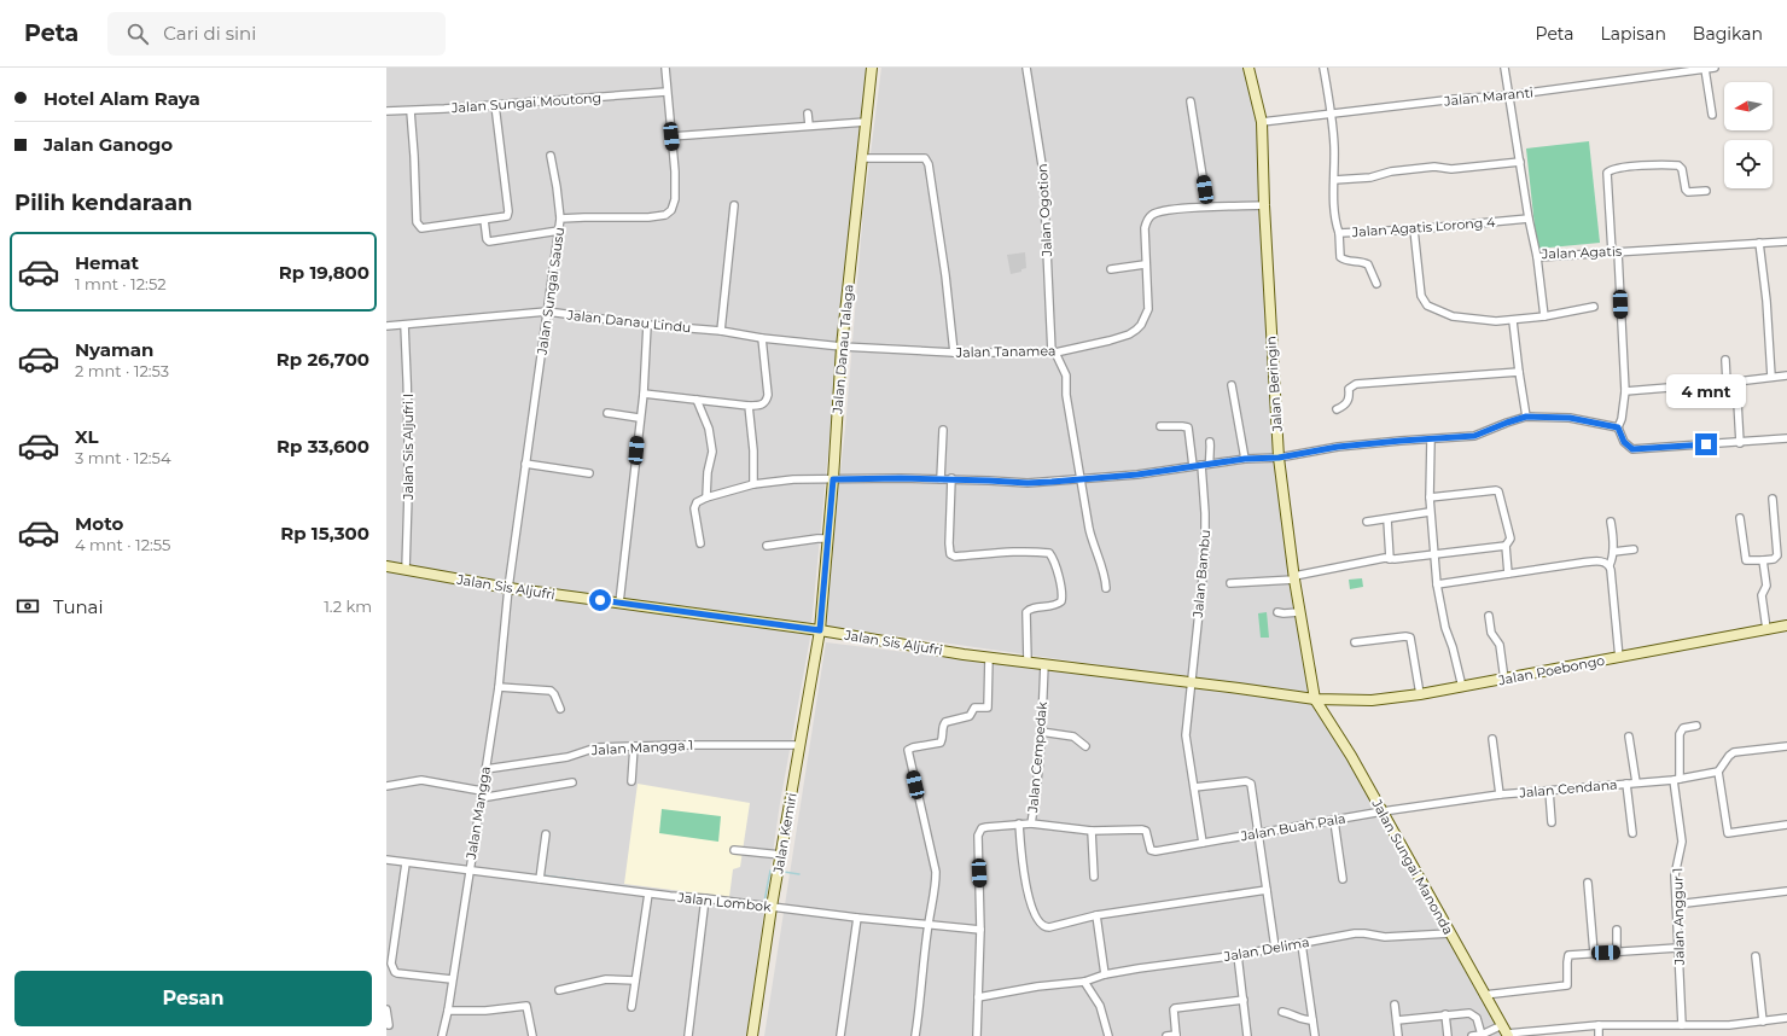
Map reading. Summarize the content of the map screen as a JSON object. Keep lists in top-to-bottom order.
{
  "streets": {
    "street": [
      "Jalan Maranti",
      "Jalan Sungai Moutong",
      "Jalan Ogotion",
      "Jalan Agatis Lorong 4",
      "Jalan Agatis",
      "Jalan Sungai Sausu",
      "Jalan Danau Lindu",
      "Jalan Danau Talaga",
      "Jalan Tanamea",
      "Jalan Beringin",
      "Jalan Sis Aljufri I",
      "Jalan Bambu",
      "Jalan Sis Aljufri",
      "Jalan Poebongo",
      "Jalan Mangga 1",
      "Jalan Cempedak",
      "Jalan Cendana",
      "Jalan Mangga",
      "Jalan Buah Pala",
      "Jalan Kemiri",
      "Jalan Sungai Manonda",
      "Jalan Lombok",
      "Jalan Anggur 1",
      "Jalan Delima"
    ]
  },
  "crossings": [
    ["Jalan Maranti", "Jalan Agatis Lorong 4"],
    ["Jalan Maranti", "Jalan Agatis"],
    ["Jalan Maranti", "Jalan Beringin"],
    ["Jalan Sungai Moutong", "Jalan Sungai Sausu"],
    ["Jalan Ogotion", "Jalan Tanamea"],
    ["Jalan Agatis Lorong 4", "Jalan Agatis"],
    ["Jalan Sungai Sausu", "Jalan Danau Lindu"],
    ["Jalan Sungai Sausu", "Jalan Sis Aljufri"],
    ["Jalan Sungai Sausu", "Jalan Mangga"],
    ["Jalan Danau Lindu", "Jalan Danau Talaga"],
    ["Jalan Danau Lindu", "Jalan Tanamea"],
    ["Jalan Danau Lindu", "Jalan Sis Aljufri I"],
    ["Jalan Danau Talaga", "Jalan Tanamea"],
    ["Jalan Danau Talaga", "Jalan Sis Aljufri"],
    ["Jalan Danau Talaga", "Jalan Kemiri"],
    ["Jalan Tanamea", "Jalan Beringin"],
    ["Jalan Beringin", "Jalan Sis Aljufri"],
    ["Jalan Beringin", "Jalan Poebongo"],
    ["Jalan Beringin", "Jalan Sungai Manonda"],
    ["Jalan Sis Aljufri I", "Jalan Sis Aljufri"],
    ["Jalan Bambu", "Jalan Sis Aljufri"],
    ["Jalan Sis Aljufri", "Jalan Poebongo"],
    ["Jalan Sis Aljufri", "Jalan Cempedak"],
    ["Jalan Sis Aljufri", "Jalan Mangga"],
    ["Jalan Sis Aljufri", "Jalan Kemiri"],
    ["Jalan Sis Aljufri", "Jalan Sungai Manonda"],
    ["Jalan Poebongo", "Jalan Sungai Manonda"],
    ["Jalan Mangga 1", "Jalan Mangga"],
    ["Jalan Mangga 1", "Jalan Kemiri"],
    ["Jalan Cempedak", "Jalan Buah Pala"],
    ["Jalan Cempedak", "Jalan Lombok"],
    ["Jalan Cempedak", "Jalan Delima"],
    ["Jalan Cendana", "Jalan Buah Pala"],
    ["Jalan Cendana", "Jalan Sungai Manonda"],
    ["Jalan Cendana", "Jalan Anggur 1"],
    ["Jalan Mangga", "Jalan Lombok"],
    ["Jalan Buah Pala", "Jalan Sungai Manonda"],
    ["Jalan Kemiri", "Jalan Lombok"],
    ["Jalan Sungai Manonda", "Jalan Delima"]
  ],
  "north": "left",
  "page": {
    "header": "Peta",
    "search": "Cari di sini",
    "nav": ["Peta", "Lapisan", "Bagikan"],
    "banner": ["Hotel Alam Raya", "Jalan Ganogo"],
    "heading": "Pilih kendaraan",
    "list": [
      {
        "name": "Hemat",
        "note": "1 mnt · 12:52",
        "value": "Rp 19,800"
      },
      {
        "name": "Nyaman",
        "note": "2 mnt · 12:53",
        "value": "Rp 26,700"
      },
      {
        "name": "XL",
        "note": "3 mnt · 12:54",
        "value": "Rp 33,600"
      },
      {
        "name": "Moto",
        "note": "4 mnt · 12:55",
        "value": "Rp 15,300"
      }
    ],
    "bubble": "4 mnt",
    "pay": ["Tunai", "1.2 km"],
    "buttons": "Pesan"
  }
}
